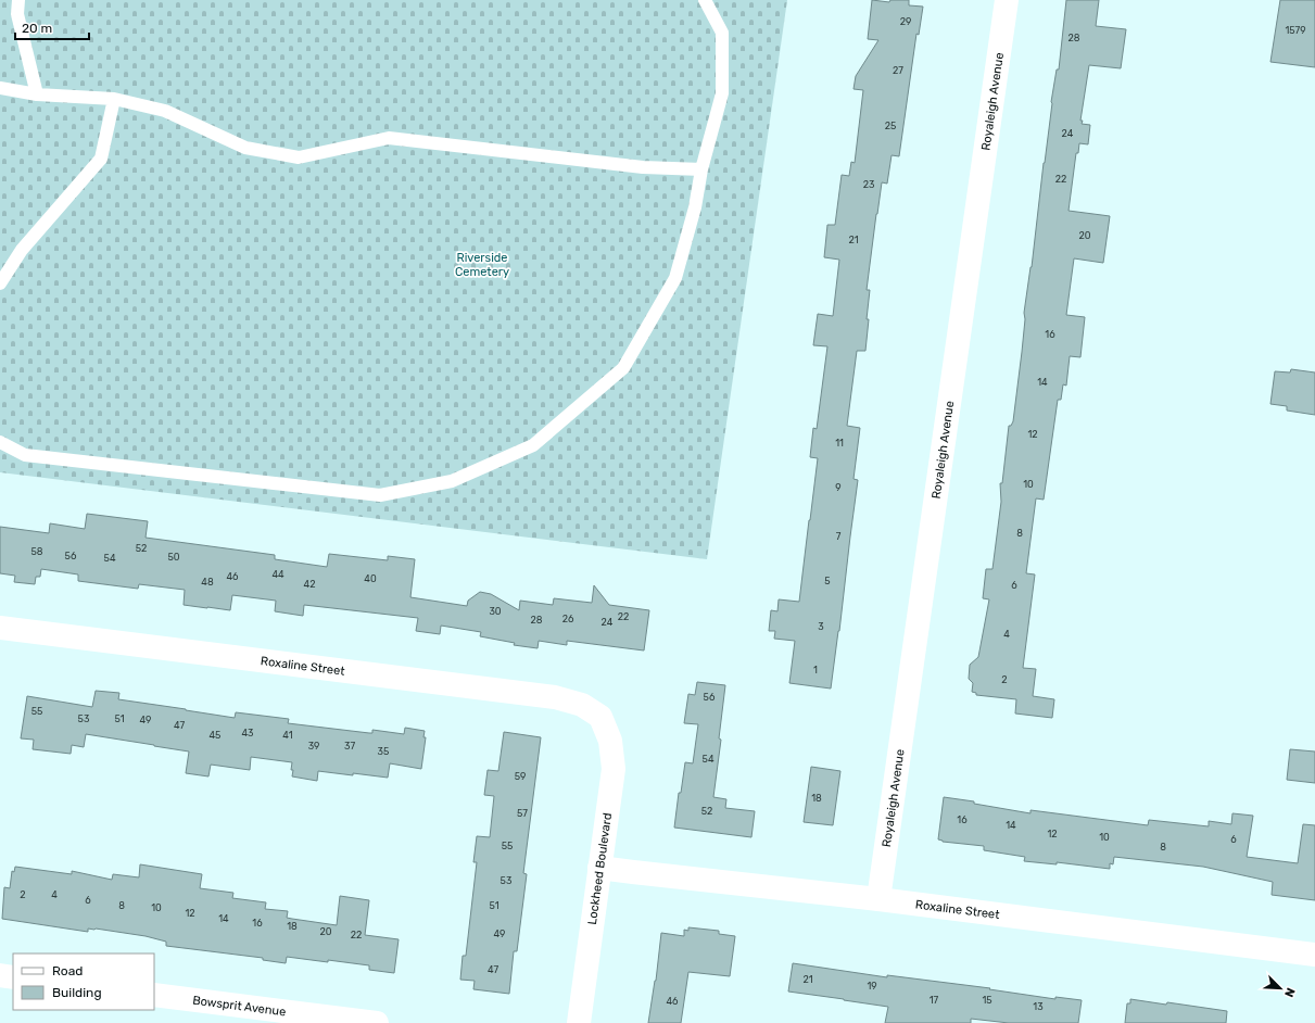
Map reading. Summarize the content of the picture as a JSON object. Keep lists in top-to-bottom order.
{
  "streets": {
    "street": [
      "Royaleigh Avenue",
      "Roxaline Street",
      "Lockheed Boulevard",
      "Bowsprit Avenue"
    ]
  },
  "crossings": [
    ["Royaleigh Avenue", "Roxaline Street"],
    ["Roxaline Street", "Lockheed Boulevard"]
  ],
  "parks": ["Riverside Cemetery"],
  "house_numbers": [
    "29",
    "1579",
    "28",
    "27",
    "25",
    "24",
    "22",
    "23",
    "20",
    "21",
    "16",
    "14",
    "12",
    "11",
    "10",
    "9",
    "8",
    "7",
    "52",
    "58",
    "56",
    "50",
    "54",
    "44",
    "46",
    "40",
    "5",
    "48",
    "42",
    "6",
    "30",
    "22",
    "26",
    "28",
    "24",
    "3",
    "4",
    "1",
    "2",
    "56",
    "55",
    "53",
    "51",
    "49",
    "47",
    "43",
    "45",
    "41",
    "39",
    "37",
    "35",
    "54",
    "59",
    "18",
    "52",
    "57",
    "16",
    "14",
    "12",
    "10",
    "6",
    "55",
    "8",
    "53",
    "2",
    "4",
    "6",
    "8",
    "51",
    "10",
    "12",
    "14",
    "16",
    "18",
    "20",
    "49",
    "22",
    "47",
    "21",
    "19",
    "17",
    "15",
    "46",
    "13"
  ],
  "legend": ["Road", "Building"],
  "scale_bar": "20 m",
  "north": "bottom right"
}
